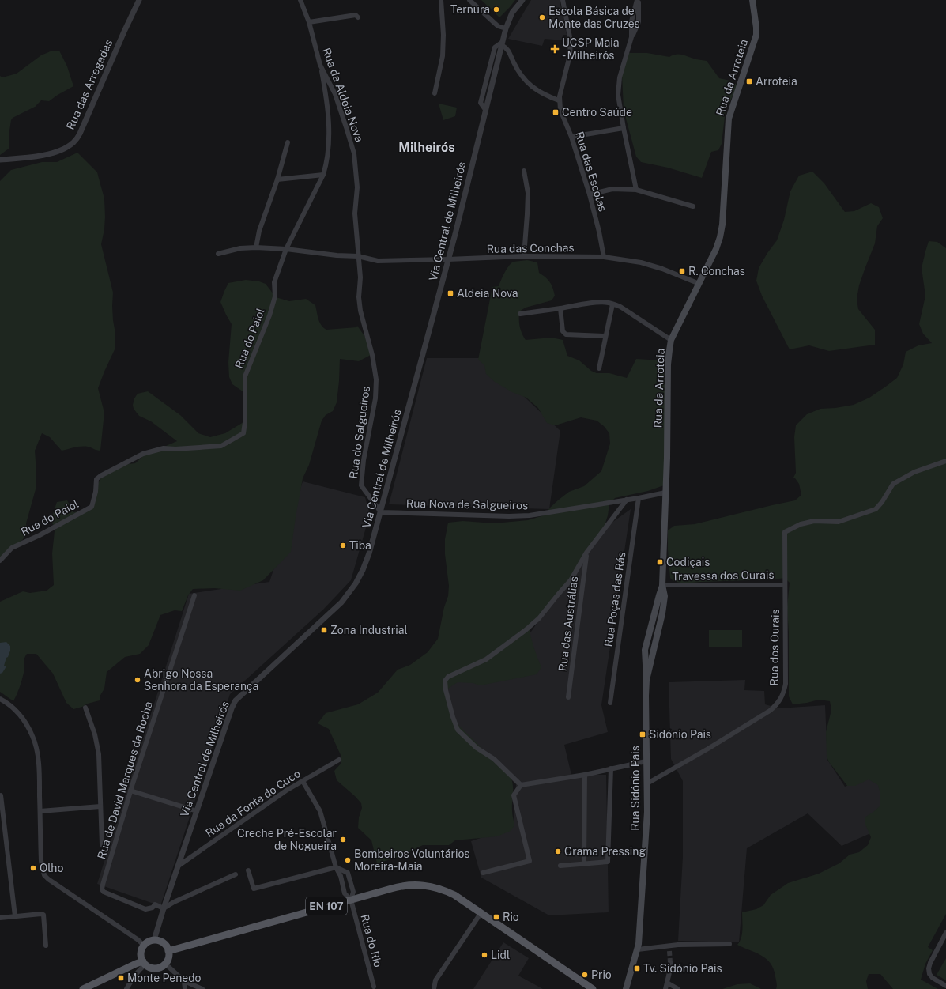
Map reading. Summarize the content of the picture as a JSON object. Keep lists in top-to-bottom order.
{
  "streets": {
    "main road": ["Rua da Arroteia", "Rua Sidónio Pais", "EN 107"],
    "street": [
      "Rua das Arregadas",
      "Rua da Aldeia Nova",
      "Rua das Escolas",
      "Via Central de Milheirós",
      "Rua das Conchas",
      "Rua do Paiol",
      "Rua do Salgueiros",
      "Rua Nova de Salgueiros",
      "Travessa dos Ourais",
      "Rua Poças das Rás",
      "Rua das Austrálias",
      "Rua dos Ourais",
      "Rua de David Marques da Rocha",
      "Rua da Fonte do Cuco",
      "Rua do Rio"
    ]
  },
  "crossings": [
    ["Rua da Arroteia", "Rua das Conchas"],
    ["Rua da Arroteia", "Rua Nova de Salgueiros"],
    ["Rua da Arroteia", "Travessa dos Ourais"],
    ["Rua da Arroteia", "Rua Sidónio Pais"],
    ["Rua da Aldeia Nova", "Rua das Conchas"],
    ["Rua da Aldeia Nova", "Rua do Paiol"],
    ["Rua da Aldeia Nova", "Rua do Salgueiros"],
    ["Rua das Escolas", "Rua das Conchas"],
    ["Via Central de Milheirós", "Rua das Conchas"],
    ["Via Central de Milheirós", "Rua do Salgueiros"],
    ["Via Central de Milheirós", "Rua Nova de Salgueiros"],
    ["Via Central de Milheirós", "Rua de David Marques da Rocha"],
    ["Via Central de Milheirós", "Rua da Fonte do Cuco"],
    ["Via Central de Milheirós", "EN 107"],
    ["Rua das Conchas", "Rua do Paiol"],
    ["Rua das Conchas", "Rua do Salgueiros"],
    ["Rua do Salgueiros", "Rua Nova de Salgueiros"],
    ["Rua Nova de Salgueiros", "Rua Poças das Rás"],
    ["Travessa dos Ourais", "Rua dos Ourais"],
    ["Rua dos Ourais", "Rua Sidónio Pais"],
    ["Rua da Fonte do Cuco", "Rua do Rio"],
    ["EN 107", "Rua do Rio"]
  ],
  "districts": ["Milheirós"],
  "places": {
    "other": [
      "Ternura",
      "Escola Básica de Monte das Cruzes",
      "Tiba",
      "Abrigo Nossa Senhora da Esperança",
      "Creche Pré-Escolar de Nogueira",
      "Grama Pressing",
      "Bombeiros Voluntários Moreira-Maia",
      "Olho",
      "Lidl",
      "Prio"
    ],
    "health": ["UCSP Maia - Milheirós"],
    "transit": [
      "Arroteia",
      "Centro Saúde",
      "R. Conchas",
      "Aldeia Nova",
      "Codiçais",
      "Zona Industrial",
      "Sidónio Pais",
      "Rio",
      "Tv. Sidónio Pais",
      "Monte Penedo"
    ]
  }
}
